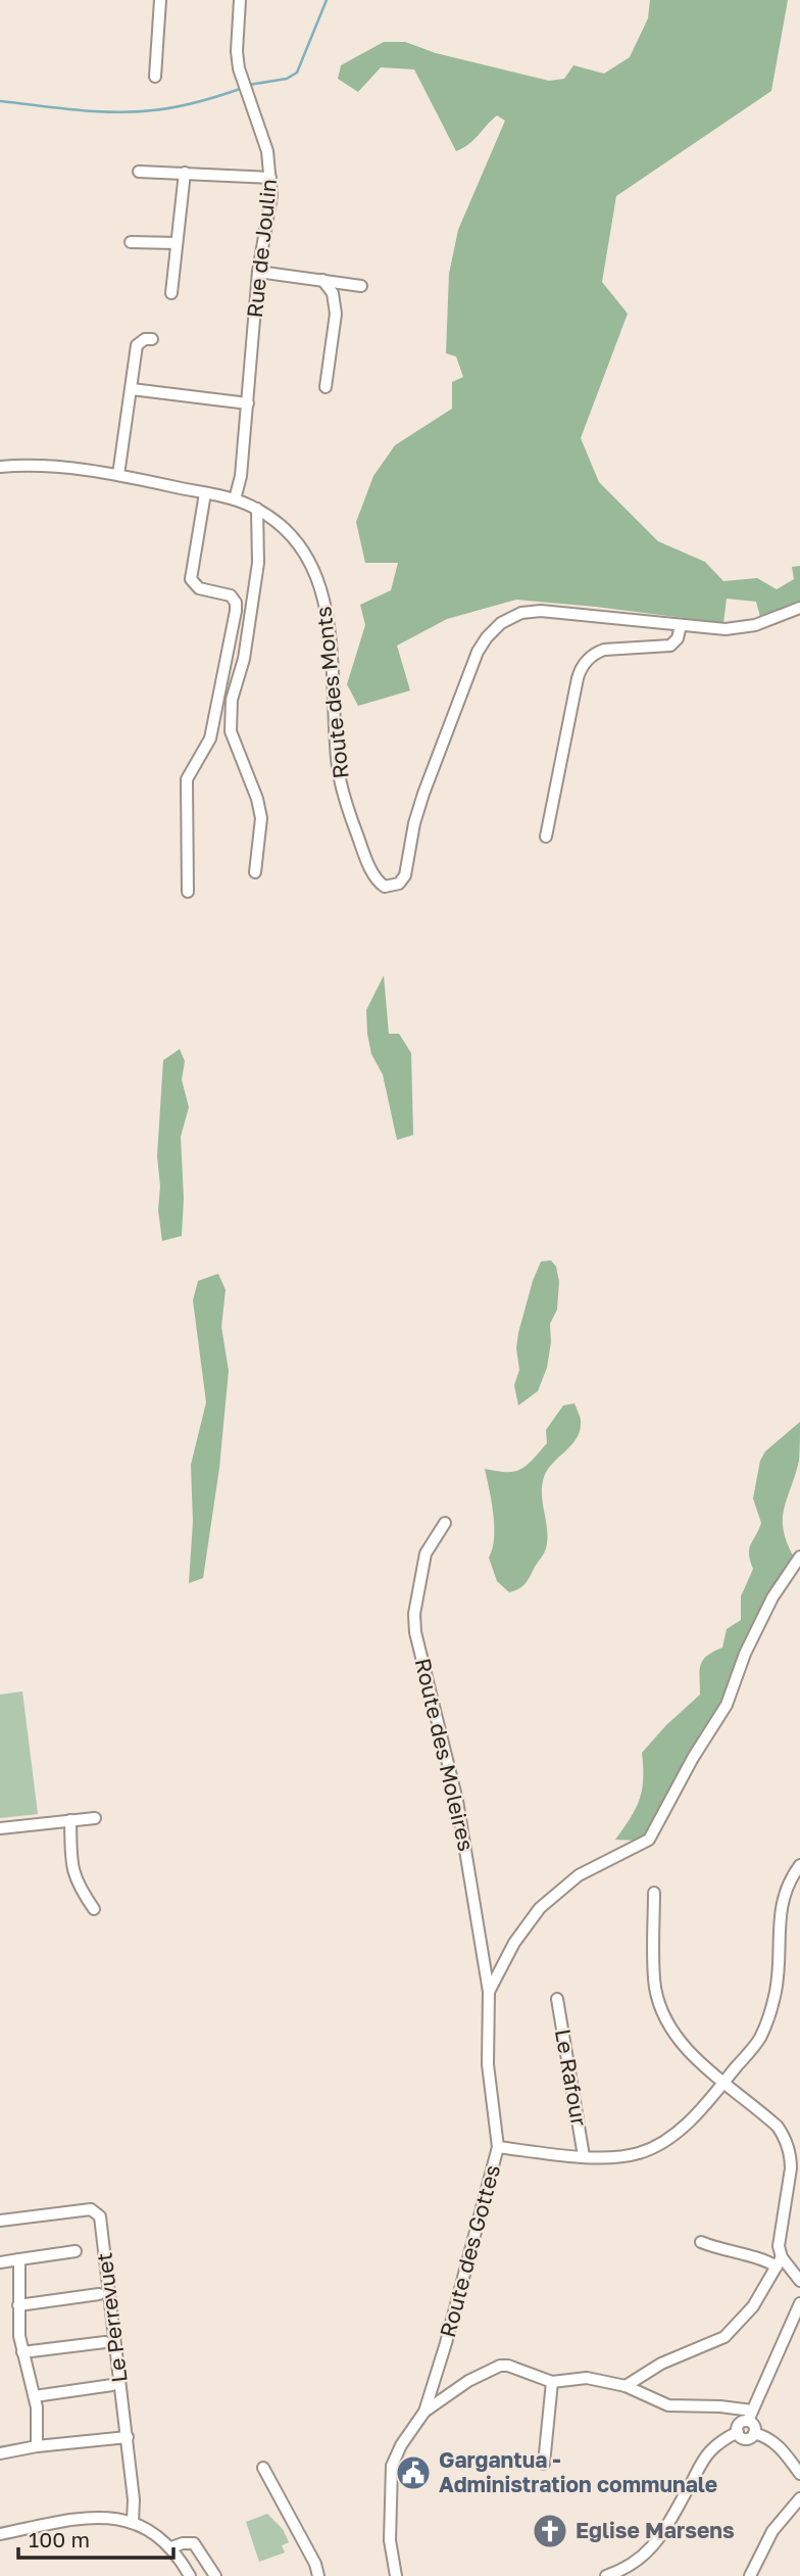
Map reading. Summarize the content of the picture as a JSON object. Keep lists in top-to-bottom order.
{
  "streets": {
    "street": [
      "Rue de Joulin",
      "Route des Monts",
      "Route des Moleires",
      "Le Rafour",
      "Route des Gottes",
      "Le Perrevuet"
    ]
  },
  "crossings": [
    ["Rue de Joulin", "Route des Monts"],
    ["Route des Moleires", "Route des Gottes"]
  ],
  "places": {
    "public building": ["Gargantua - Administration communale"],
    "church": ["Eglise Marsens"]
  },
  "scale_bar": "100 m"
}
